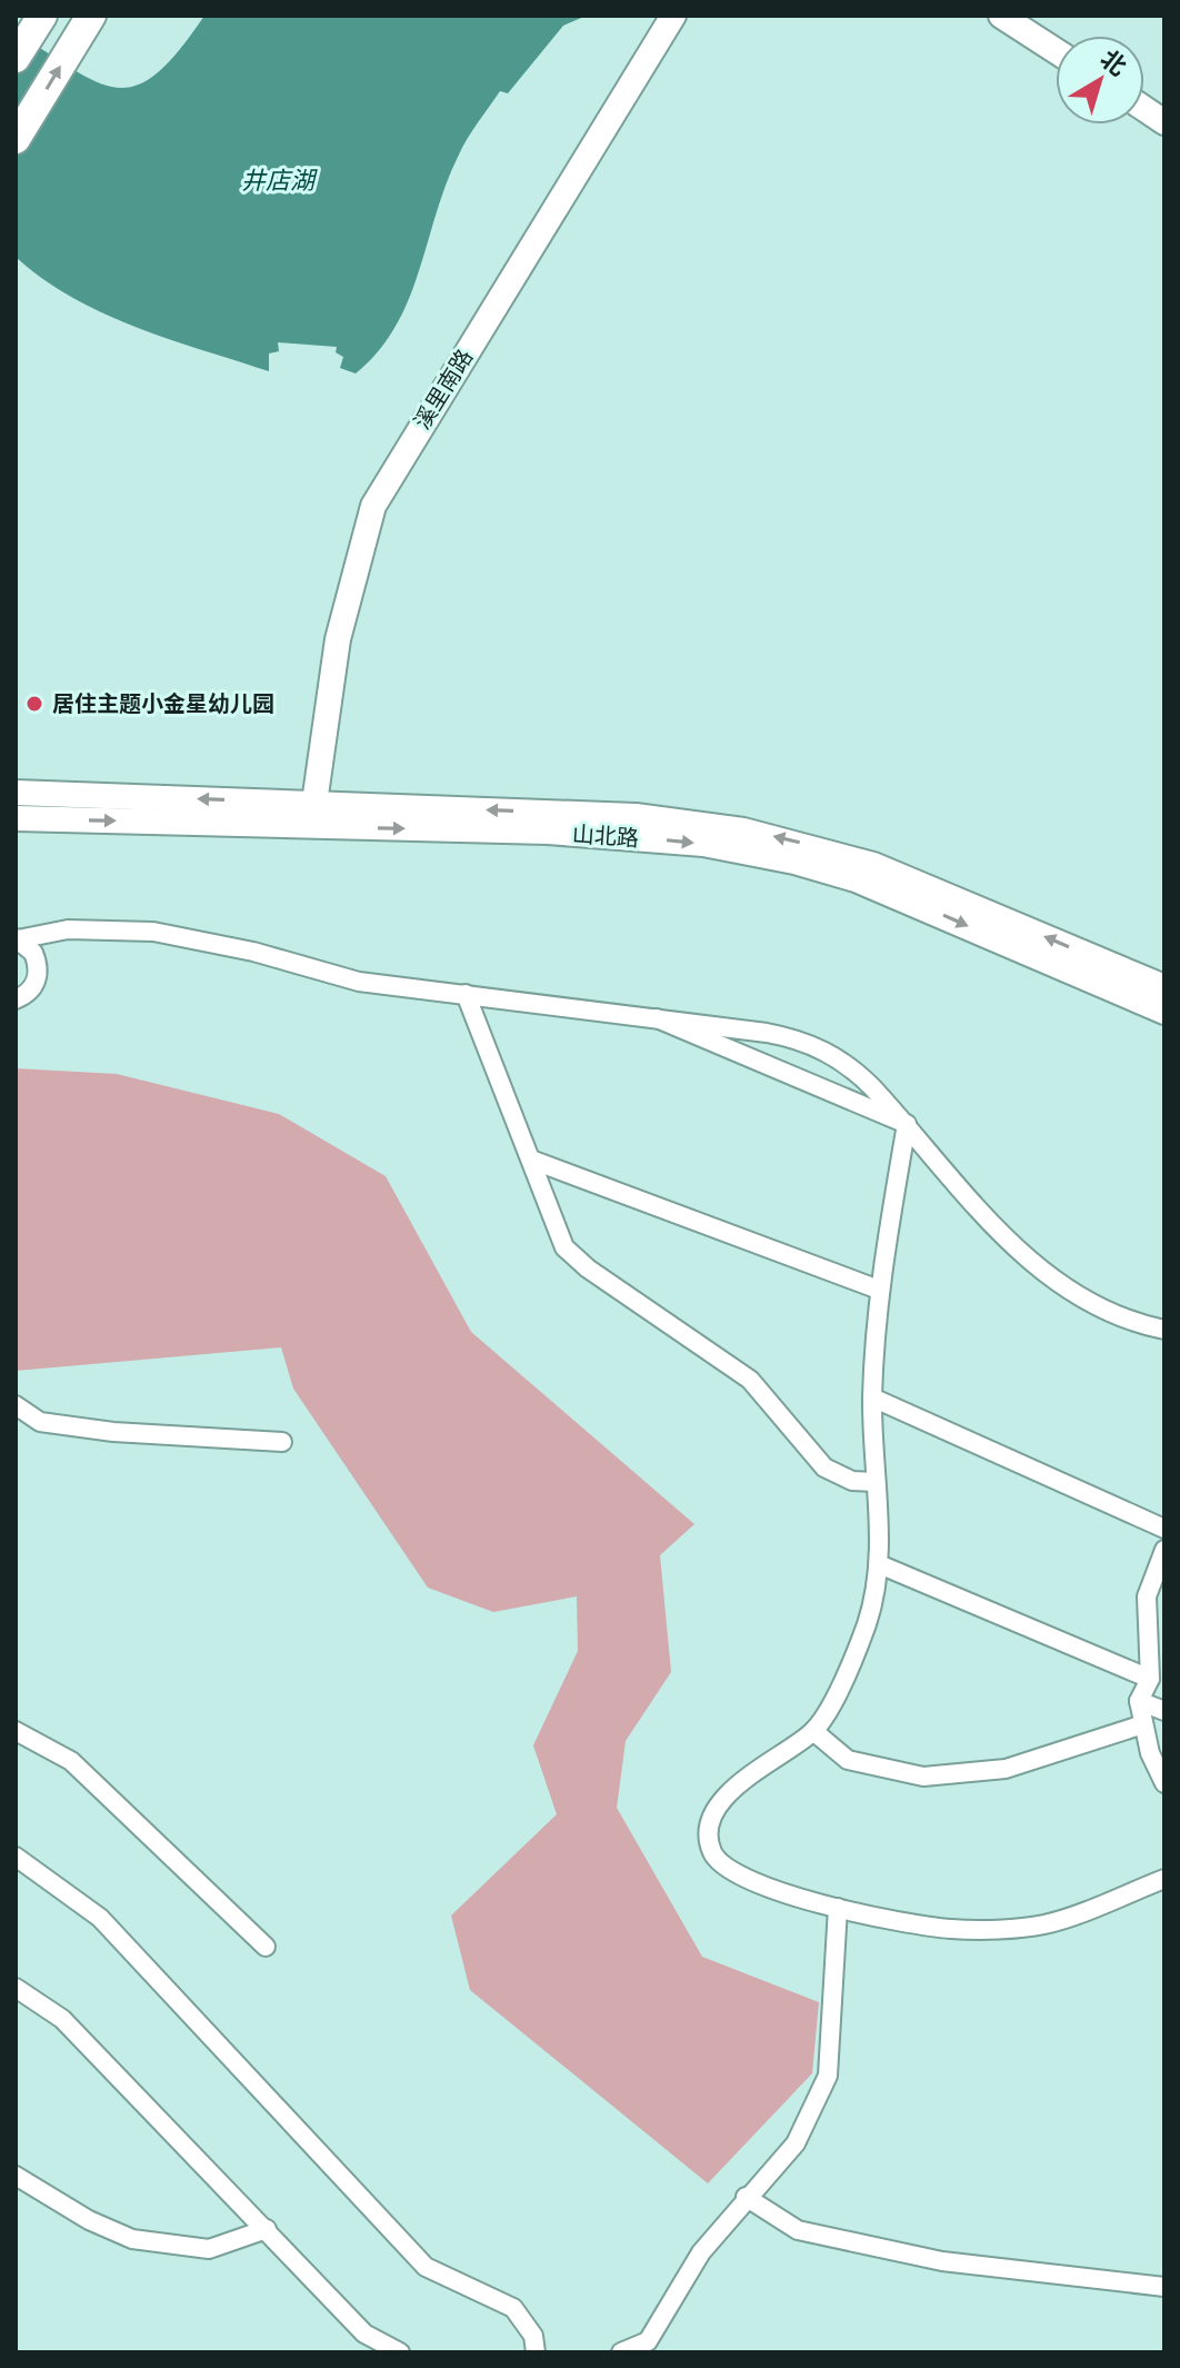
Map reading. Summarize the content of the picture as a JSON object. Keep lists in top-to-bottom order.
{
  "streets": {
    "main road": ["溪里南路", "山北路"]
  },
  "crossings": [
    ["溪里南路", "山北路"]
  ],
  "water": ["井店湖"],
  "places": ["居住主题小金星幼儿园"],
  "north": "top right"
}
